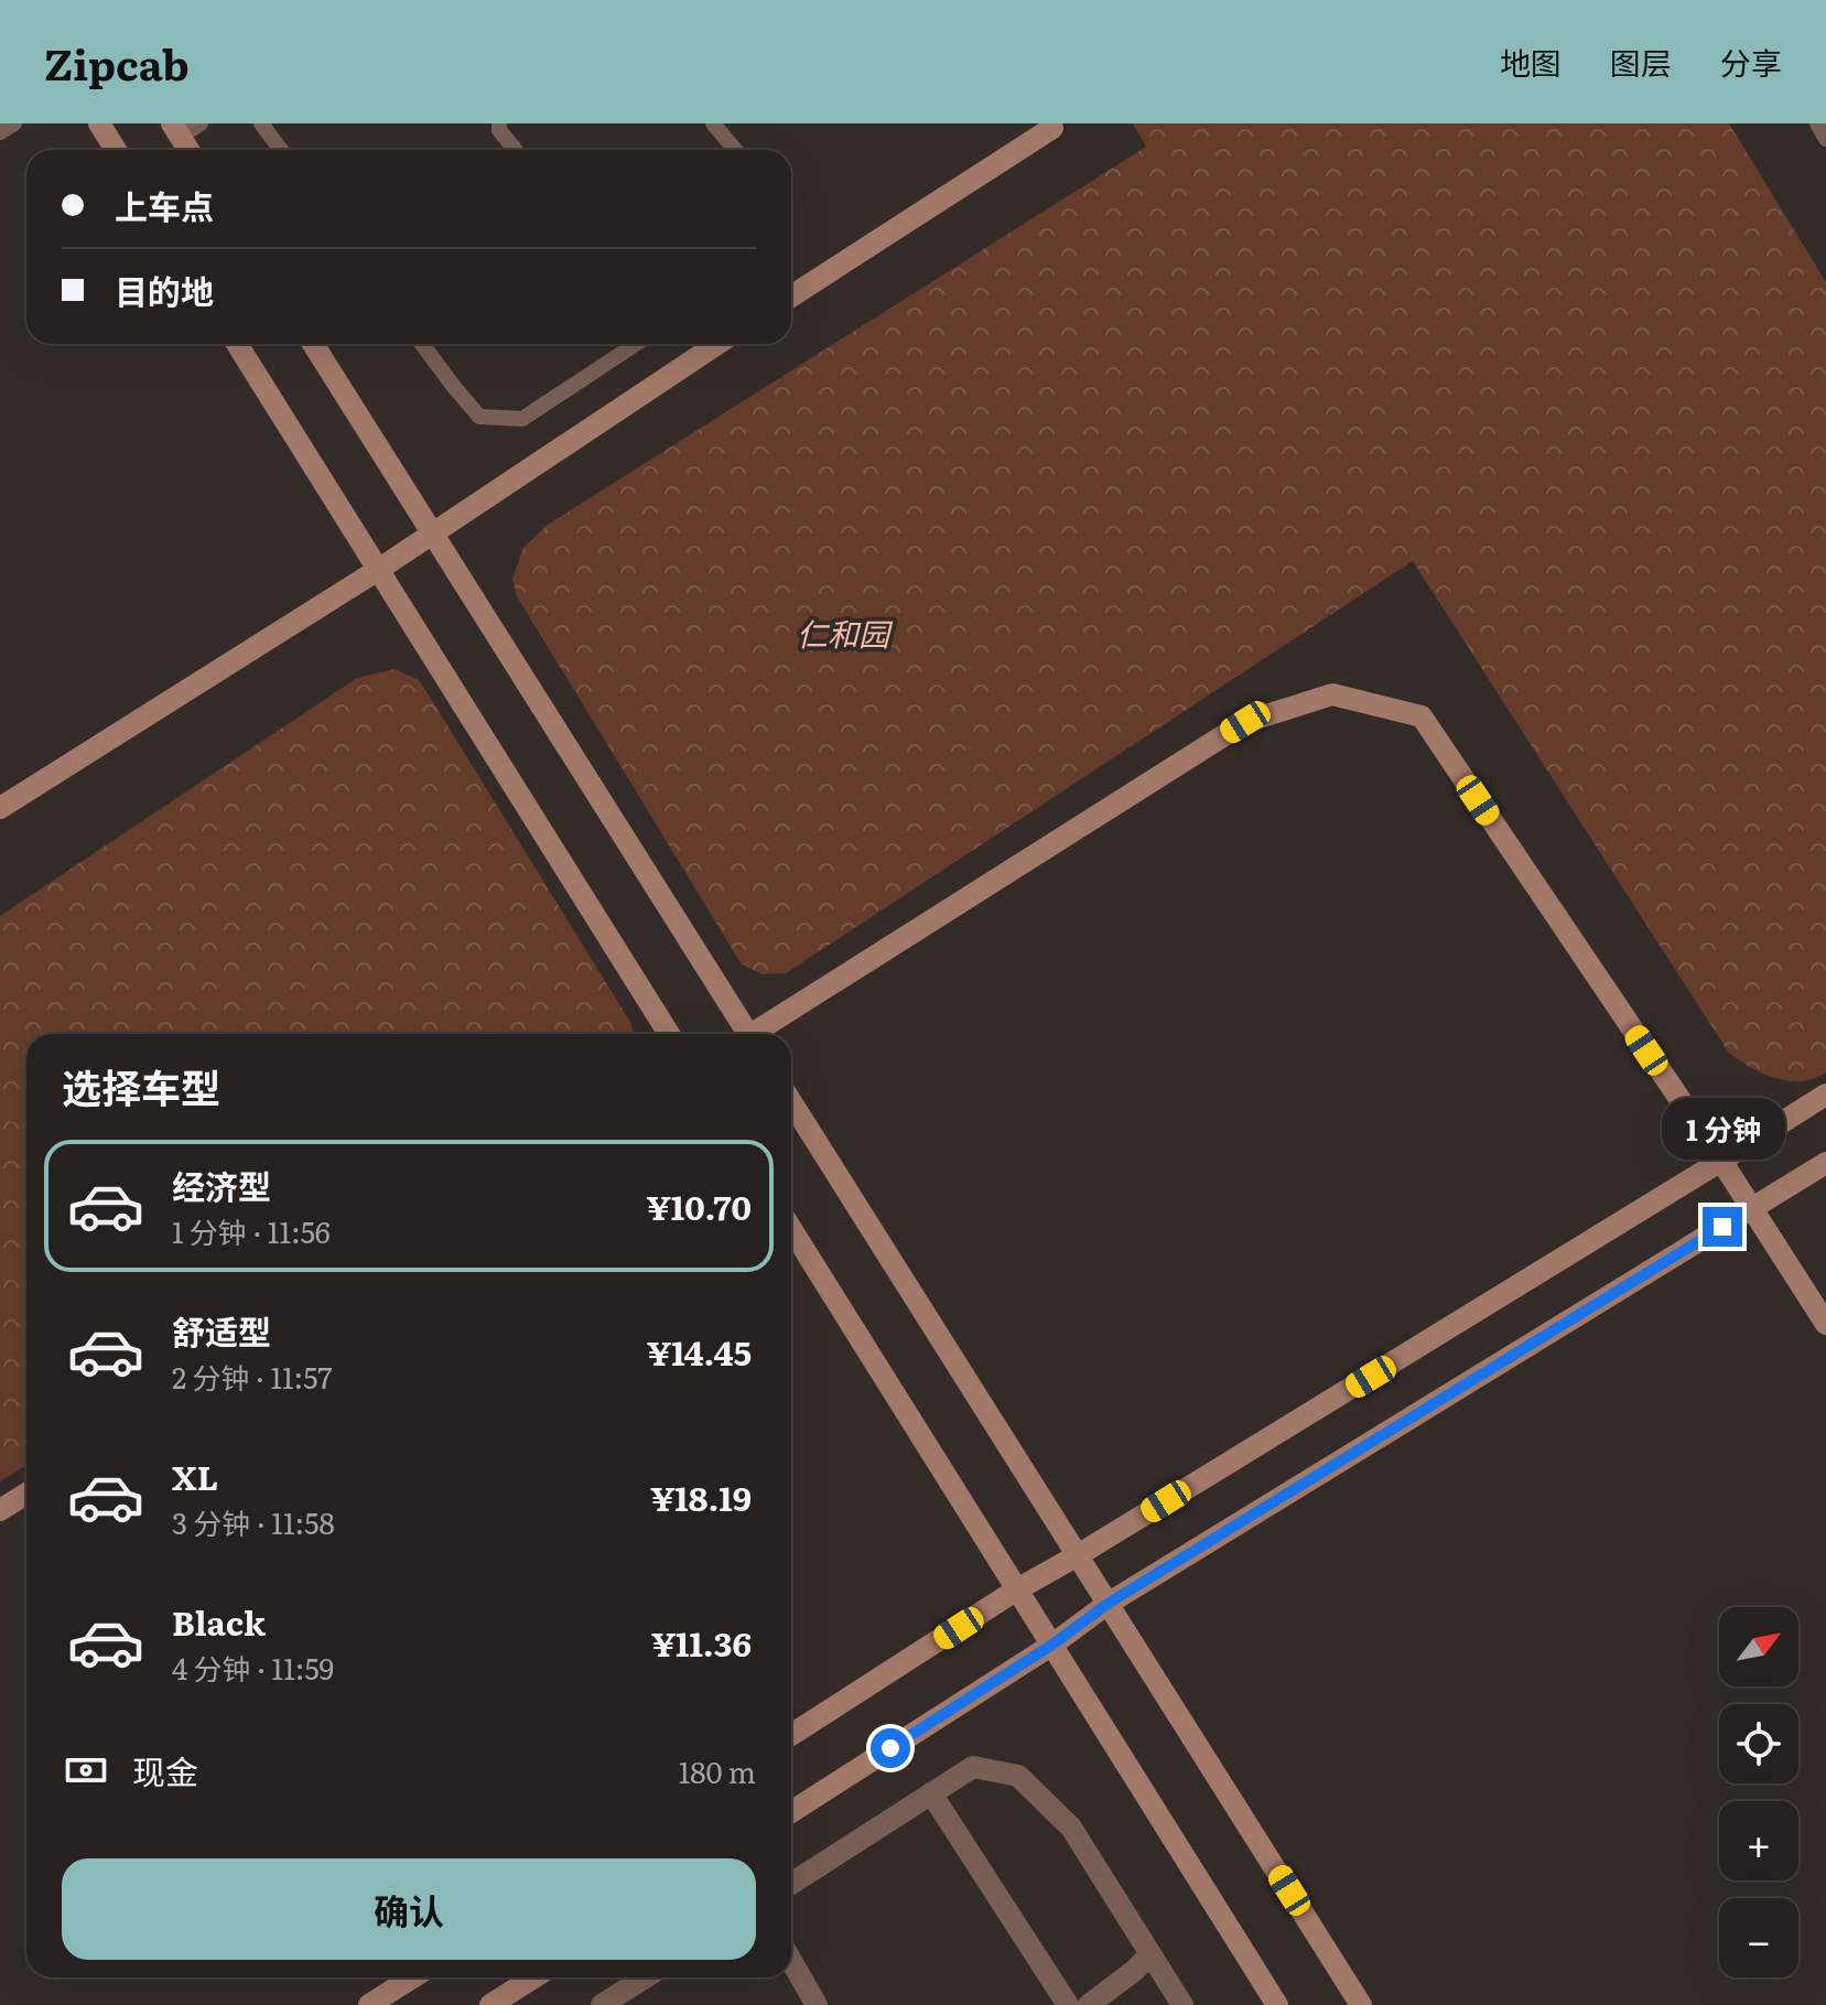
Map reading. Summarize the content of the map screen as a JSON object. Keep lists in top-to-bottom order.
{
  "parks": ["仁和园"],
  "north": "top right",
  "page": {
    "header": "Zipcab",
    "nav": ["地图", "图层", "分享"],
    "banner": ["上车点", "目的地"],
    "heading": "选择车型",
    "bubble": "1 分钟",
    "list": [
      {
        "name": "经济型",
        "note": "1 分钟 · 11:56",
        "value": "¥10.70"
      },
      {
        "name": "舒适型",
        "note": "2 分钟 · 11:57",
        "value": "¥14.45"
      },
      {
        "name": "XL",
        "note": "3 分钟 · 11:58",
        "value": "¥18.19"
      },
      {
        "name": "Black",
        "note": "4 分钟 · 11:59",
        "value": "¥11.36"
      }
    ],
    "map_buttons": ["+", "−"],
    "pay": ["现金", "180 m"],
    "buttons": "确认"
  }
}
